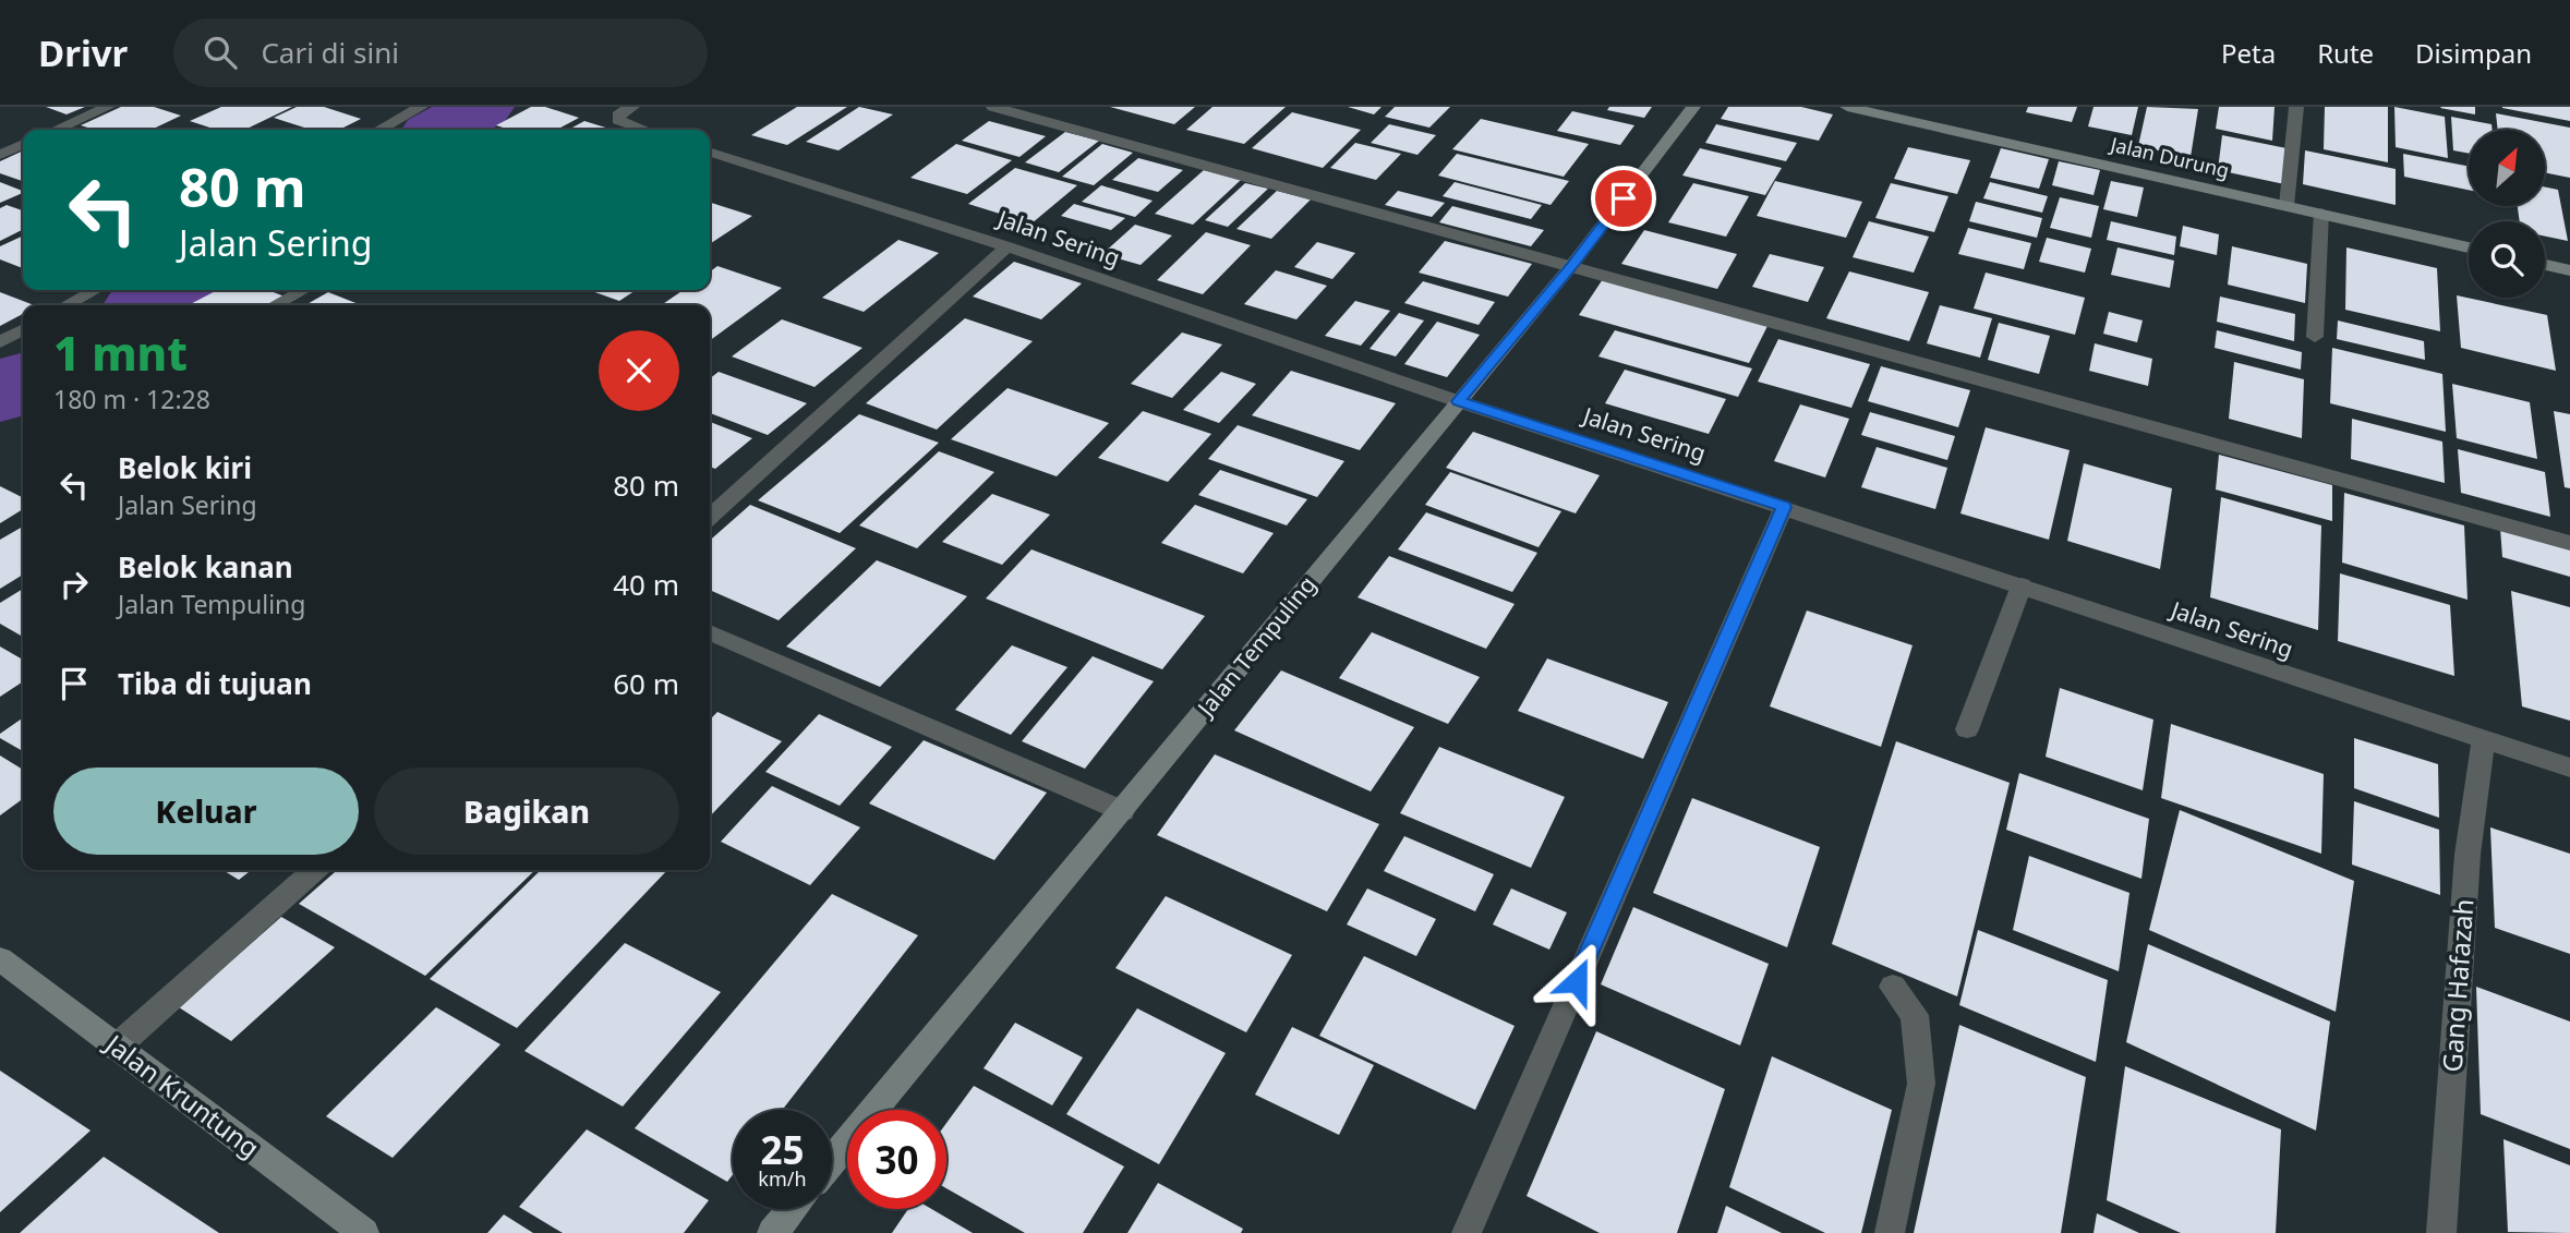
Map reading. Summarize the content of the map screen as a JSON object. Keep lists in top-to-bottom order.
{
  "streets": {
    "street": [
      "Jalan Durung",
      "Jalan Sering",
      "Jalan Tempuling",
      "Gang Hafazah",
      "Jalan Kruntung"
    ]
  },
  "crossings": [
    ["Jalan Sering", "Jalan Tempuling"],
    ["Jalan Sering", "Gang Hafazah"]
  ],
  "north": "top right",
  "page": {
    "header": "Drivr",
    "search": "Cari di sini",
    "nav": ["Peta", "Rute", "Disimpan"],
    "turn": ["80 m", "Jalan Sering"],
    "heading": ["1 mnt", "180 m · 12:28"],
    "list": [
      {
        "name": "Belok kiri",
        "note": "Jalan Sering",
        "value": "80 m"
      },
      {
        "name": "Belok kanan",
        "note": "Jalan Tempuling",
        "value": "40 m"
      },
      {
        "name": "Tiba di tujuan",
        "value": "60 m"
      }
    ],
    "buttons": ["Keluar", "Bagikan"],
    "speed": "25 km/h",
    "limit": "30"
  }
}
